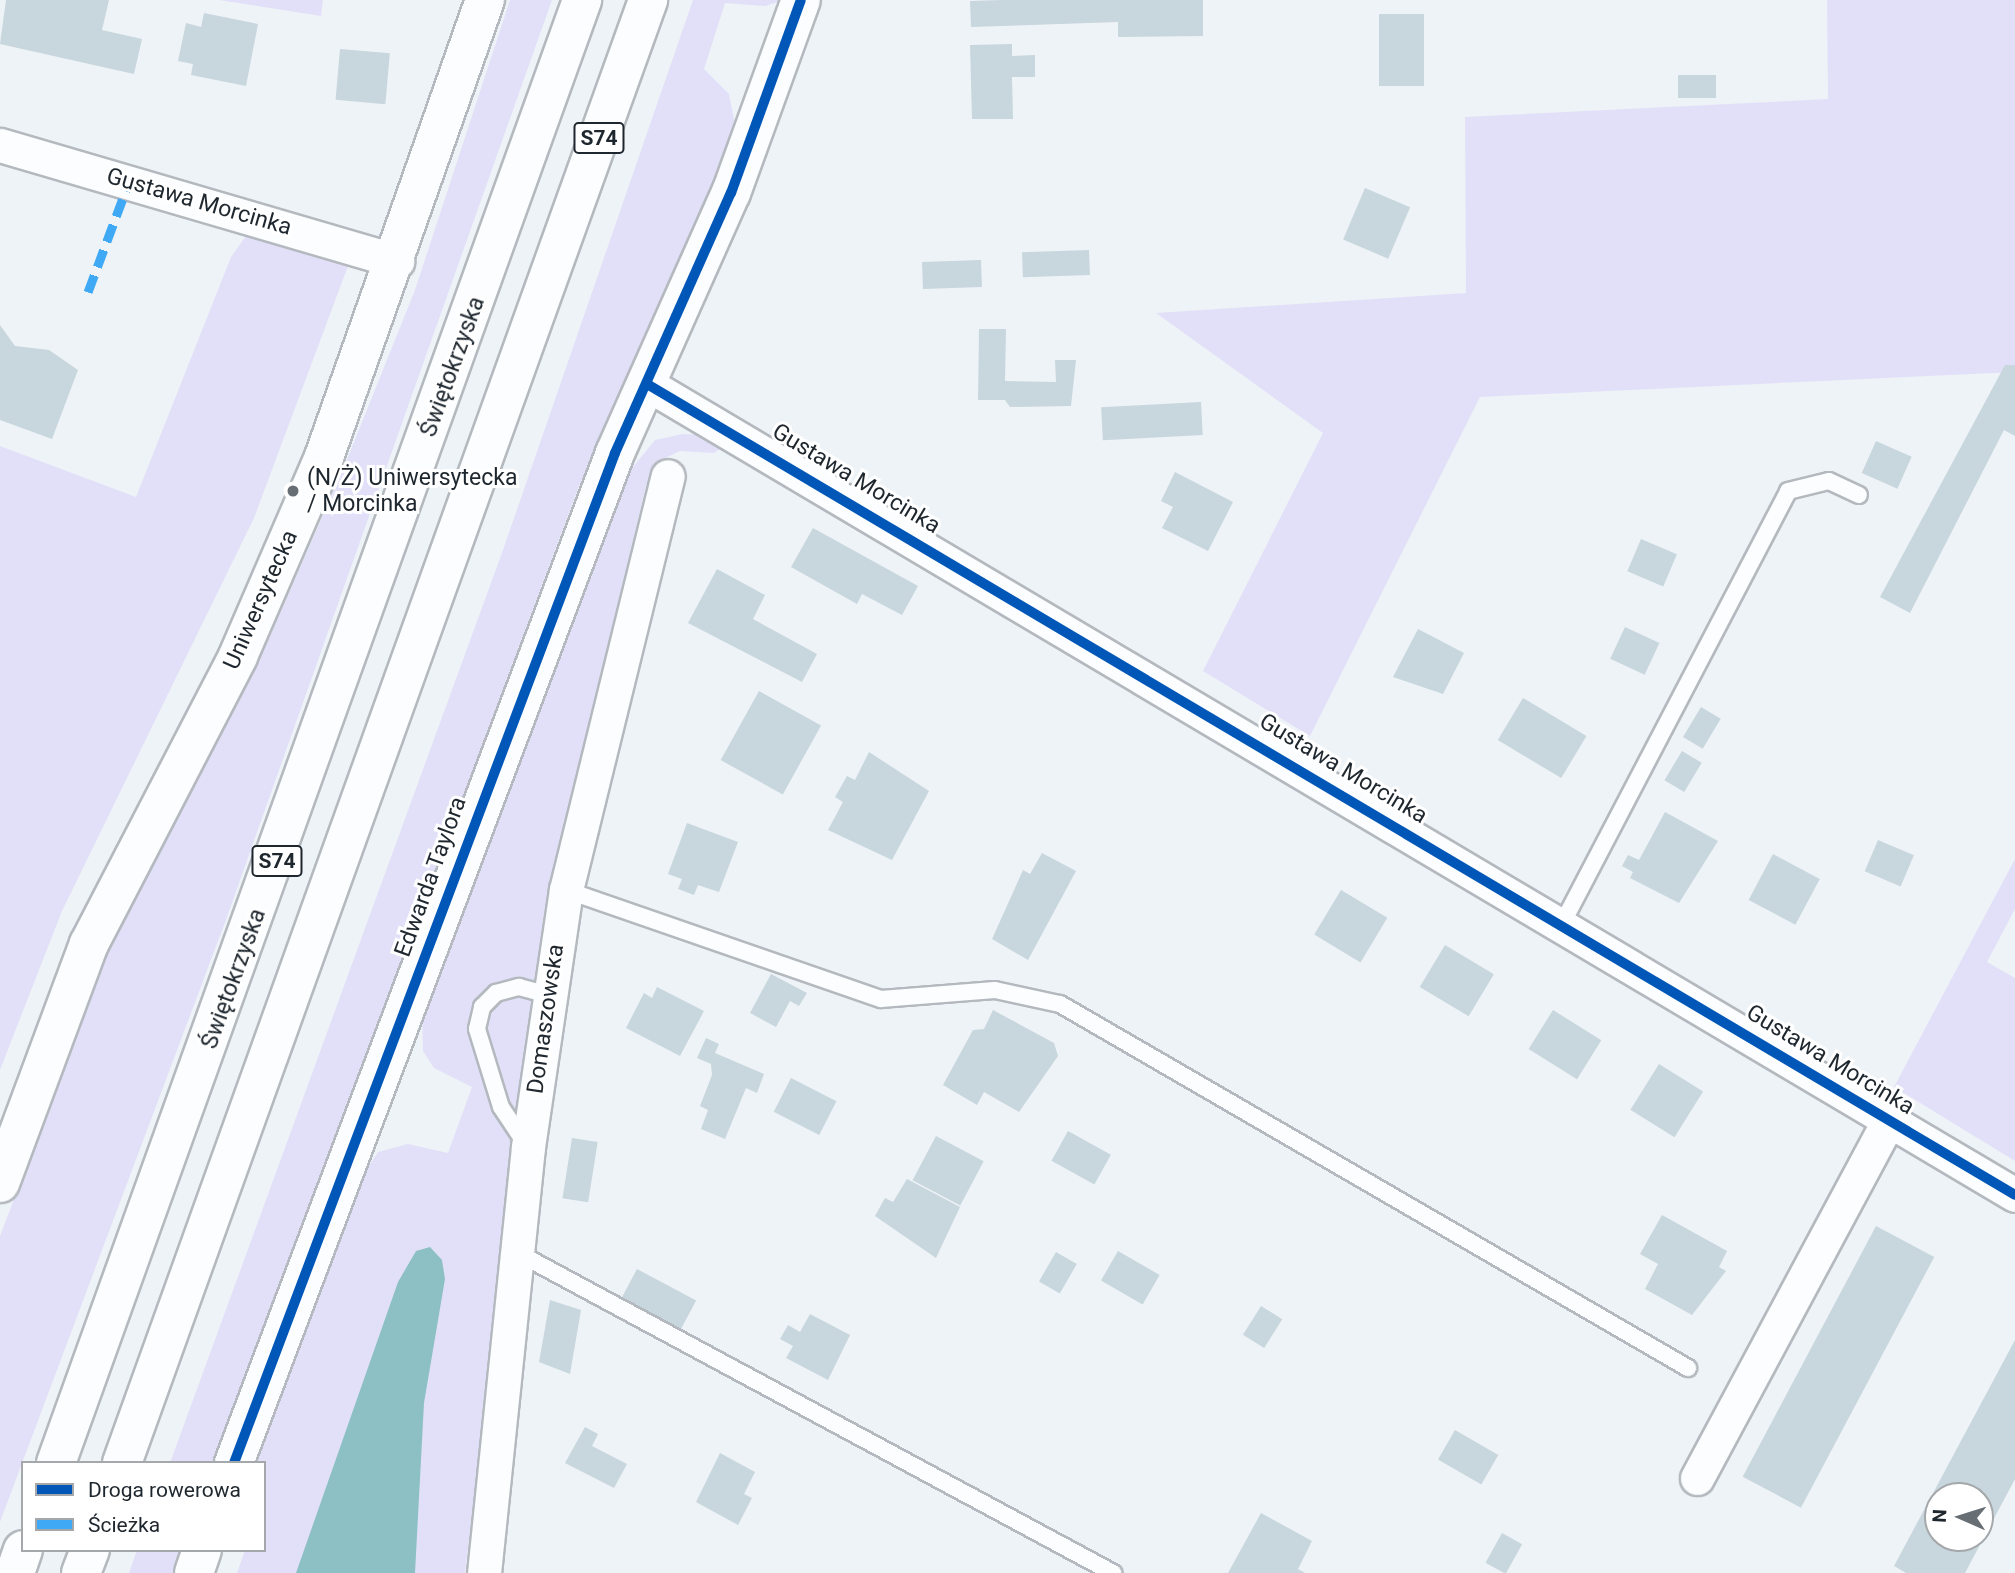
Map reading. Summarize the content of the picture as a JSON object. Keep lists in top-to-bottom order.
{
  "streets": {
    "main road": [
      "S74",
      "Świętokrzyska",
      "Uniwersytecka",
      "Edwarda Taylora"
    ],
    "street": ["Gustawa Morcinka", "Domaszowska"]
  },
  "crossings": [
    ["Gustawa Morcinka", "Uniwersytecka"],
    ["Gustawa Morcinka", "Edwarda Taylora"]
  ],
  "places": ["(N/Ż) Uniwersytecka / Morcinka"],
  "legend": ["Droga rowerowa", "Ścieżka"],
  "north": "left"
}
